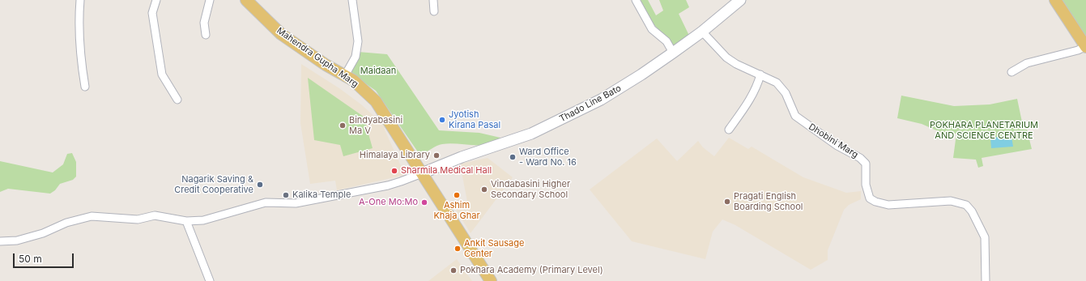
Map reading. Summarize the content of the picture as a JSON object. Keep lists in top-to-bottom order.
{
  "streets": {
    "main road": ["Mahendra Gupha Marg", "Thado Line Bato"],
    "street": ["Dhobini Marg"]
  },
  "crossings": [
    ["Mahendra Gupha Marg", "Thado Line Bato"],
    ["Thado Line Bato", "Dhobini Marg"]
  ],
  "parks": ["Maidaan", "POKHARA PLANETARIUM AND SCIENCE CENTRE"],
  "places": [
    "Jyotish Kirana Pasal",
    "Bindyabasini Ma V",
    "Himalaya Library",
    "Ward Office - Ward No. 16",
    "Sharmila Medical Hall",
    "Nagarik Saving & Credit Cooperative",
    "Vindabasini Higher Secondary School",
    "Kalika Temple",
    "Ashim Khaja Ghar",
    "Pragati English Boarding School",
    "A-One Mo:Mo",
    "Ankit Sausage Center",
    "Pokhara Academy (Primary Level)"
  ],
  "scale_bar": "50 m"
}
